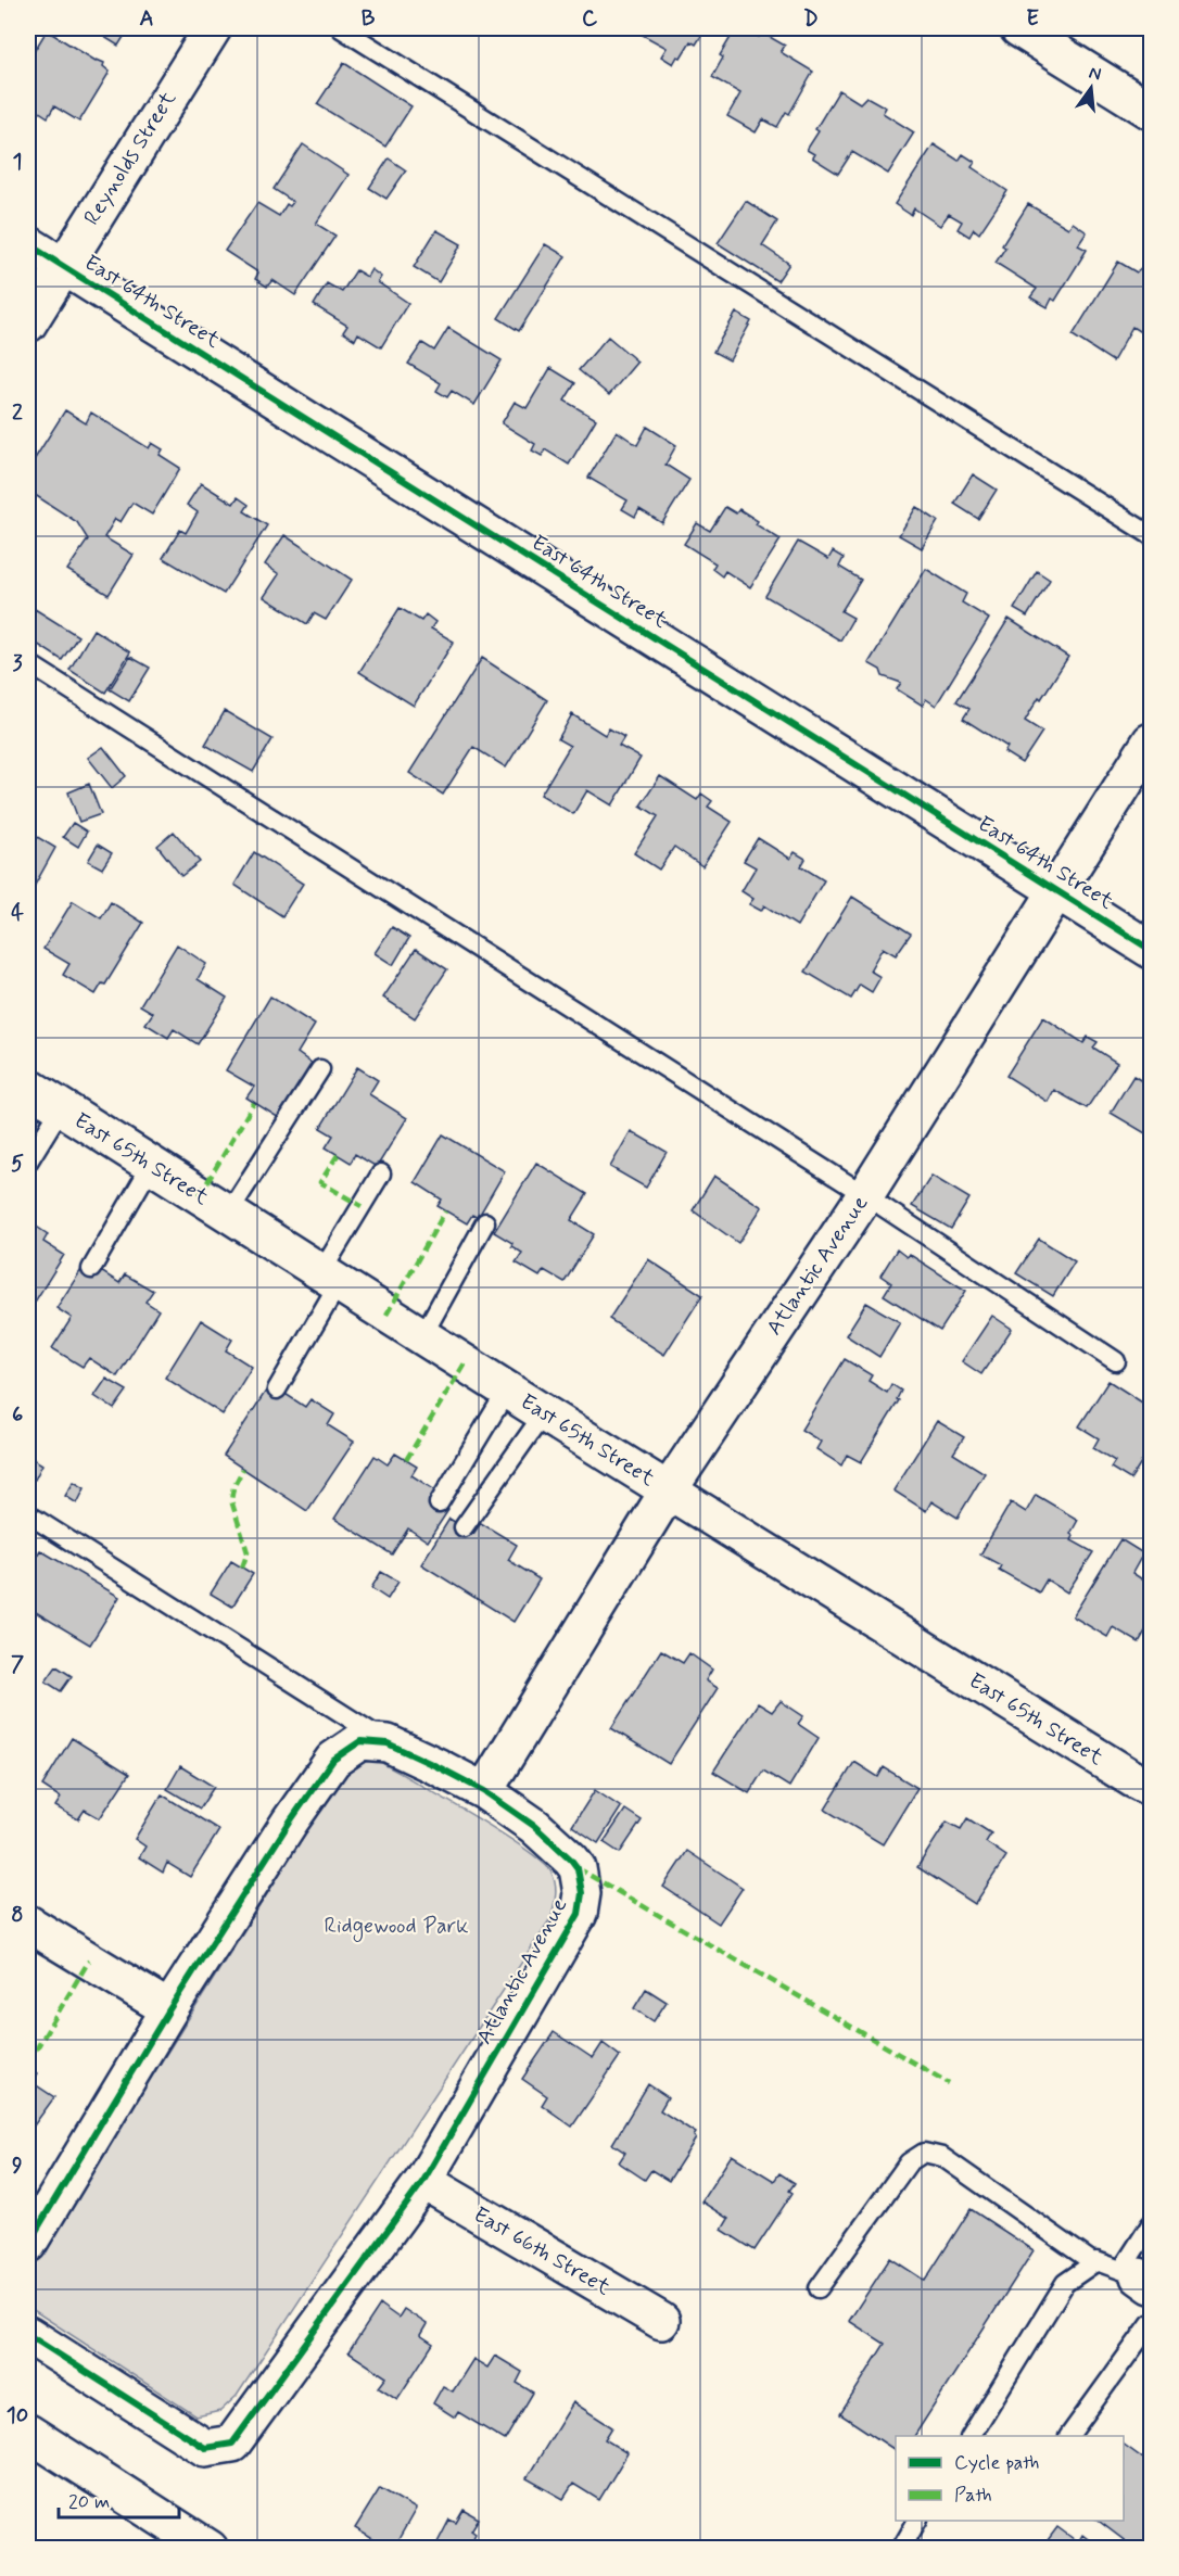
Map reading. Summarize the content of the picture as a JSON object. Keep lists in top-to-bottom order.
{
  "streets": {
    "street": [
      "Reynolds Street",
      "East 64th Street",
      "East 65th Street",
      "Atlantic Avenue",
      "East 66th Street"
    ]
  },
  "crossings": [
    ["Reynolds Street", "East 64th Street"],
    ["East 64th Street", "Atlantic Avenue"],
    ["East 65th Street", "Atlantic Avenue"],
    ["Atlantic Avenue", "East 66th Street"]
  ],
  "parks": ["Ridgewood Park"],
  "legend": ["Cycle path", "Path"],
  "scale_bar": "20 m",
  "north": "top",
  "grid": {
    "columns": [
      "A",
      "B",
      "C",
      "D",
      "E"
    ],
    "rows": [
      "1",
      "2",
      "3",
      "4",
      "5",
      "6",
      "7",
      "8",
      "9",
      "10"
    ]
  }
}
